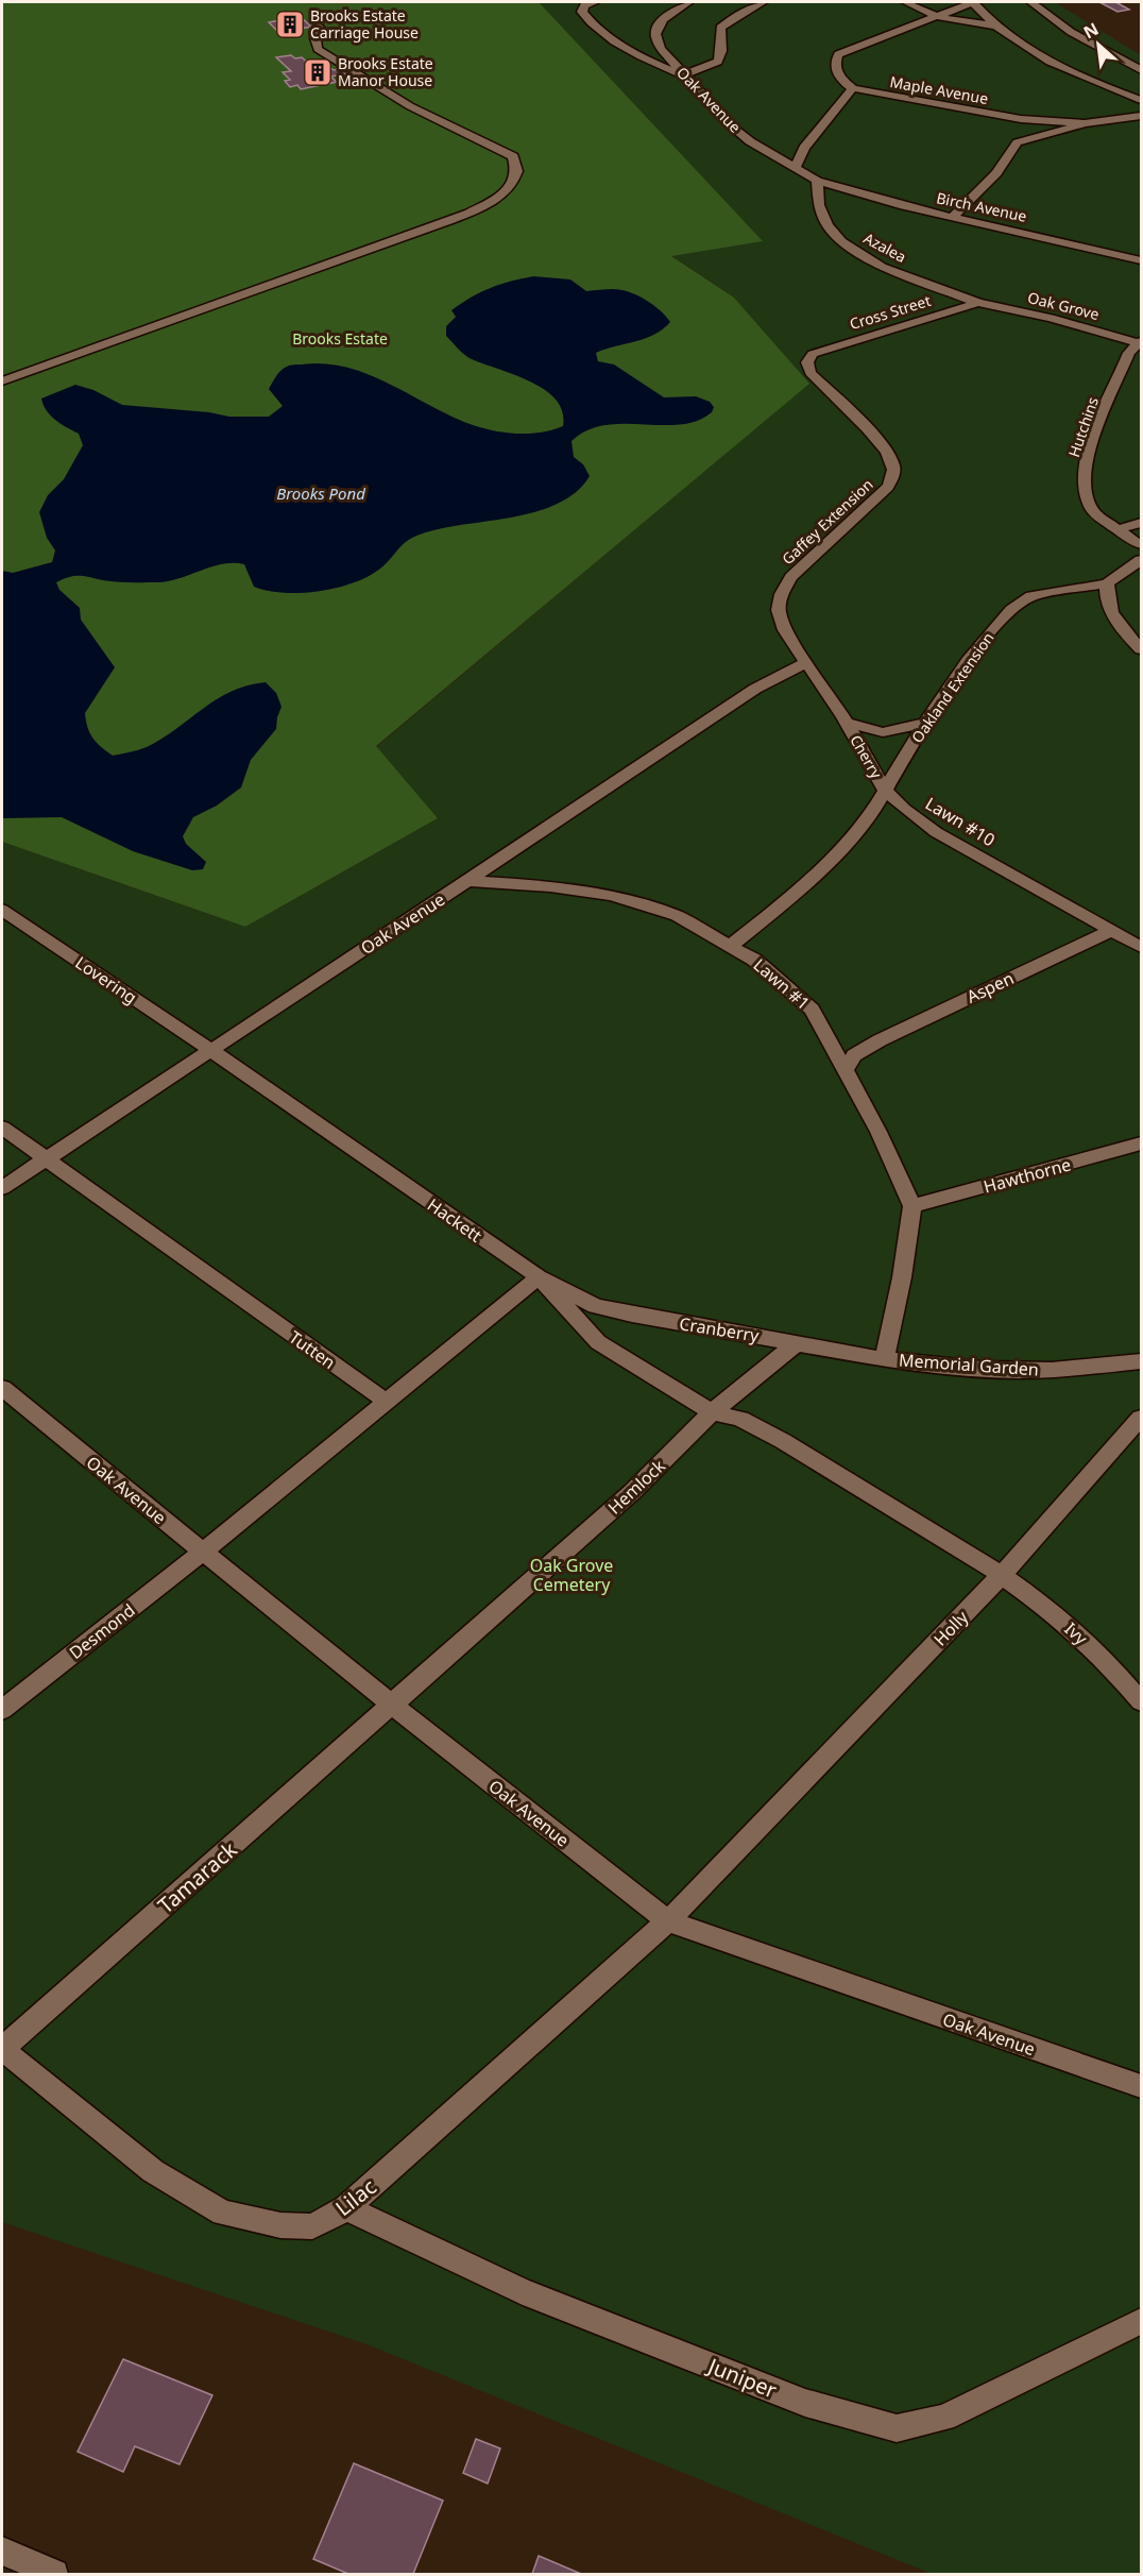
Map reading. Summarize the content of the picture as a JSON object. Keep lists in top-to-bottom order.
{
  "streets": {
    "street": [
      "Maple Avenue",
      "Oak Avenue",
      "Birch Avenue",
      "Azalea",
      "Oak Grove",
      "Cross Street",
      "Hutchins",
      "Gaffey Extension",
      "Oakland Extension",
      "Cherry",
      "Lawn #10",
      "Lovering",
      "Lawn #1",
      "Aspen",
      "Hawthorne",
      "Hackett",
      "Cranberry",
      "Tutten",
      "Memorial Garden",
      "Hemlock",
      "Holly",
      "Desmond",
      "Ivy",
      "Tamarack",
      "Lilac",
      "Juniper"
    ]
  },
  "crossings": [
    ["Oak Avenue", "Birch Avenue"],
    ["Oak Avenue", "Azalea"],
    ["Oak Avenue", "Gaffey Extension"],
    ["Oak Avenue", "Cherry"],
    ["Oak Avenue", "Lovering"],
    ["Oak Avenue", "Lawn #1"],
    ["Oak Avenue", "Hackett"],
    ["Oak Avenue", "Tutten"],
    ["Oak Avenue", "Hemlock"],
    ["Oak Avenue", "Holly"],
    ["Oak Avenue", "Desmond"],
    ["Oak Avenue", "Tamarack"],
    ["Oak Avenue", "Lilac"],
    ["Birch Avenue", "Azalea"],
    ["Azalea", "Oak Grove"],
    ["Azalea", "Cross Street"],
    ["Oak Grove", "Cross Street"],
    ["Oak Grove", "Hutchins"],
    ["Cross Street", "Gaffey Extension"],
    ["Gaffey Extension", "Cherry"],
    ["Oakland Extension", "Cherry"],
    ["Oakland Extension", "Lawn #10"],
    ["Cherry", "Lawn #10"],
    ["Lawn #10", "Aspen"],
    ["Lovering", "Hackett"],
    ["Lawn #1", "Aspen"],
    ["Lawn #1", "Hawthorne"],
    ["Hackett", "Cranberry"],
    ["Cranberry", "Memorial Garden"],
    ["Cranberry", "Hemlock"],
    ["Hemlock", "Tamarack"],
    ["Holly", "Ivy"],
    ["Holly", "Lilac"],
    ["Tamarack", "Lilac"],
    ["Lilac", "Juniper"]
  ],
  "water": ["Brooks Pond"],
  "parks": ["Brooks Estate", "Oak Grove Cemetery"],
  "places": {
    "building": ["Brooks Estate Carriage House", "Brooks Estate Manor House"]
  },
  "north": "top left"
}
